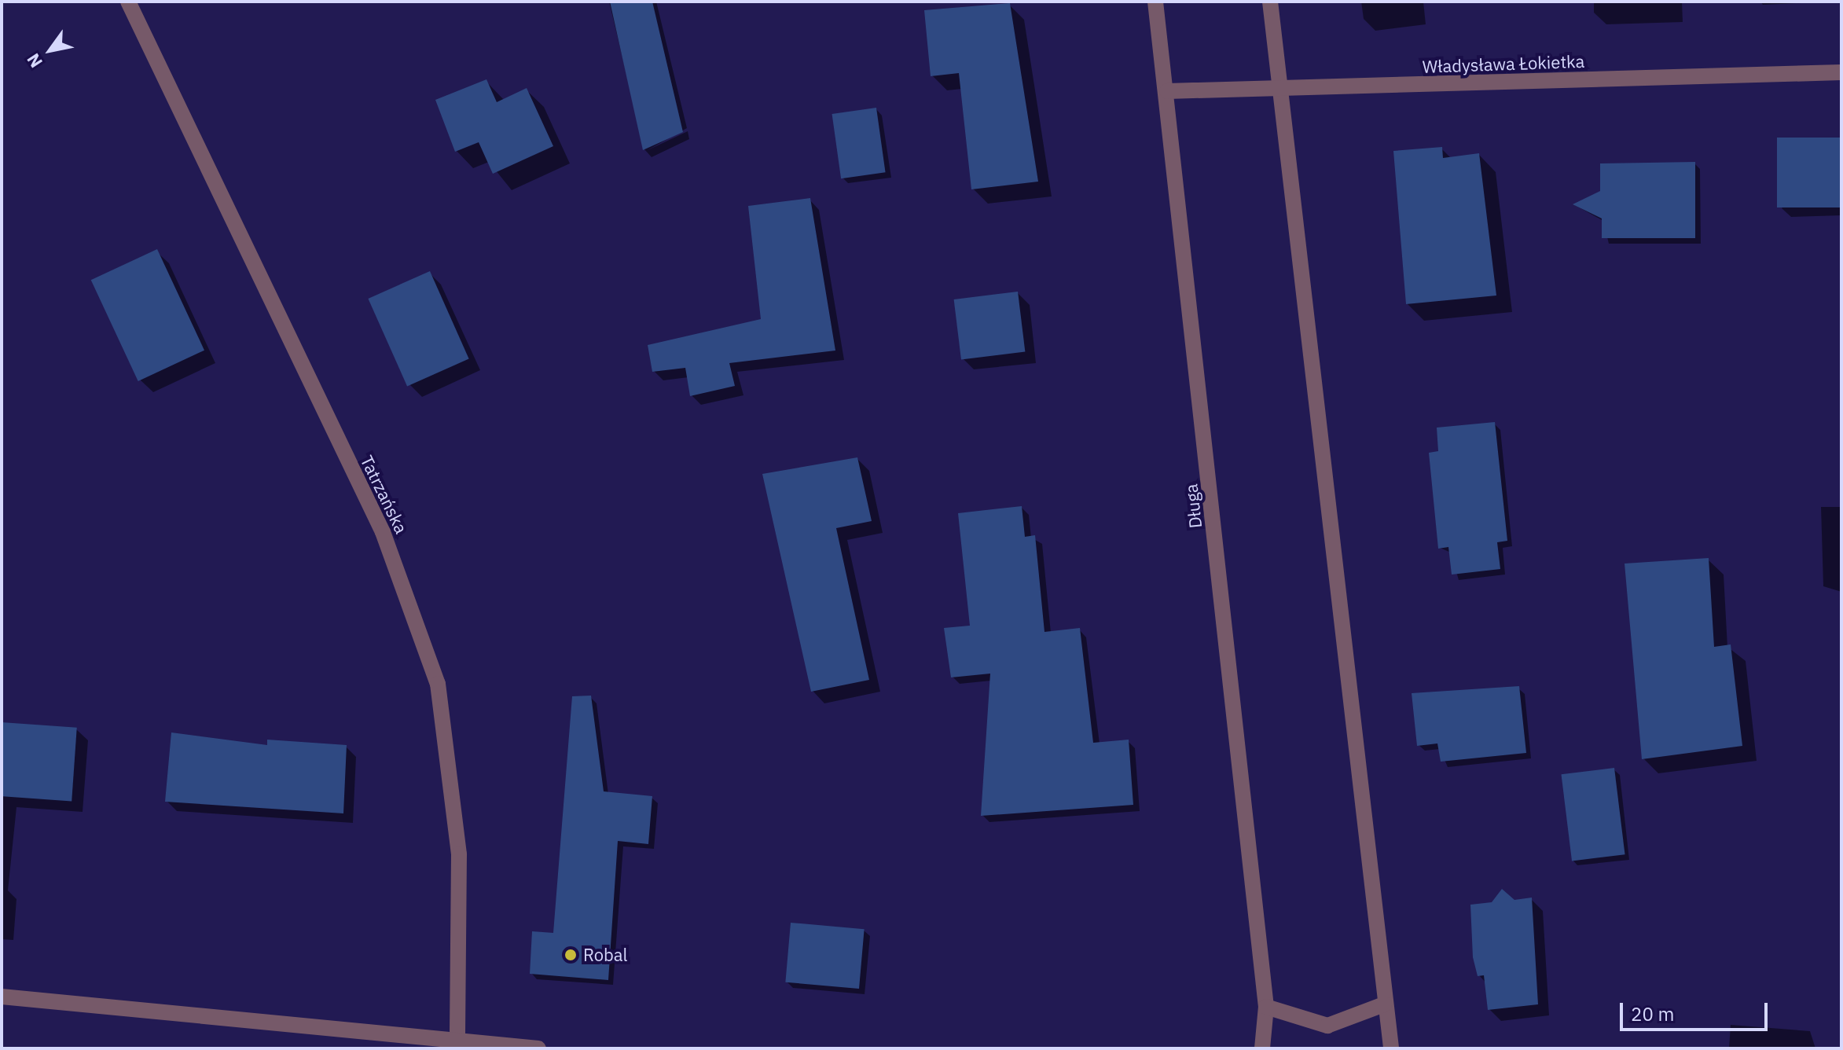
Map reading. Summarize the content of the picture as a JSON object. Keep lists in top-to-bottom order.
{
  "streets": {
    "street": ["Władysława Łokietka", "Tatrzańska", "Długa"]
  },
  "crossings": [
    ["Władysława Łokietka", "Długa"]
  ],
  "places": ["Robal"],
  "scale_bar": "20 m",
  "north": "bottom left"
}
